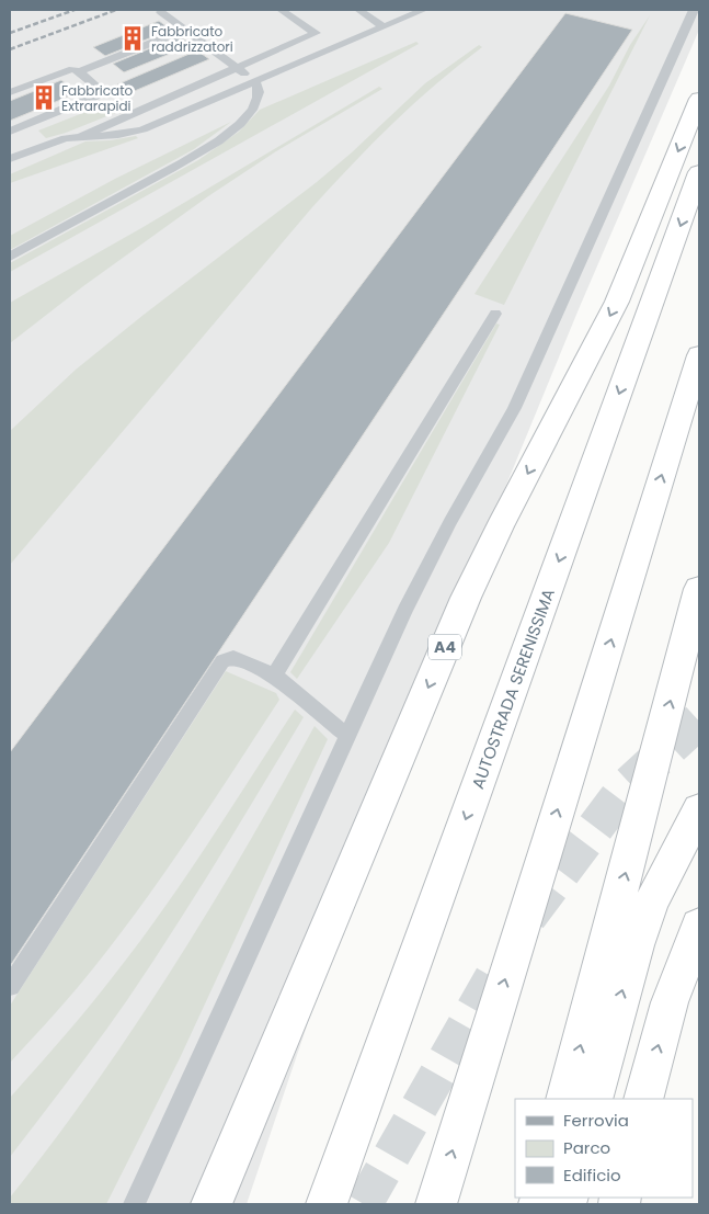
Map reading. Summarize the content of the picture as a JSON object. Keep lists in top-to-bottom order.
{
  "streets": {
    "highway": ["A4", "AUTOSTRADA SERENISSIMA"]
  },
  "places": {
    "building": ["Fabbricato raddrizzatori", "Fabbricato Extrarapidi"]
  },
  "legend": ["Ferrovia", "Parco", "Edificio"]
}
